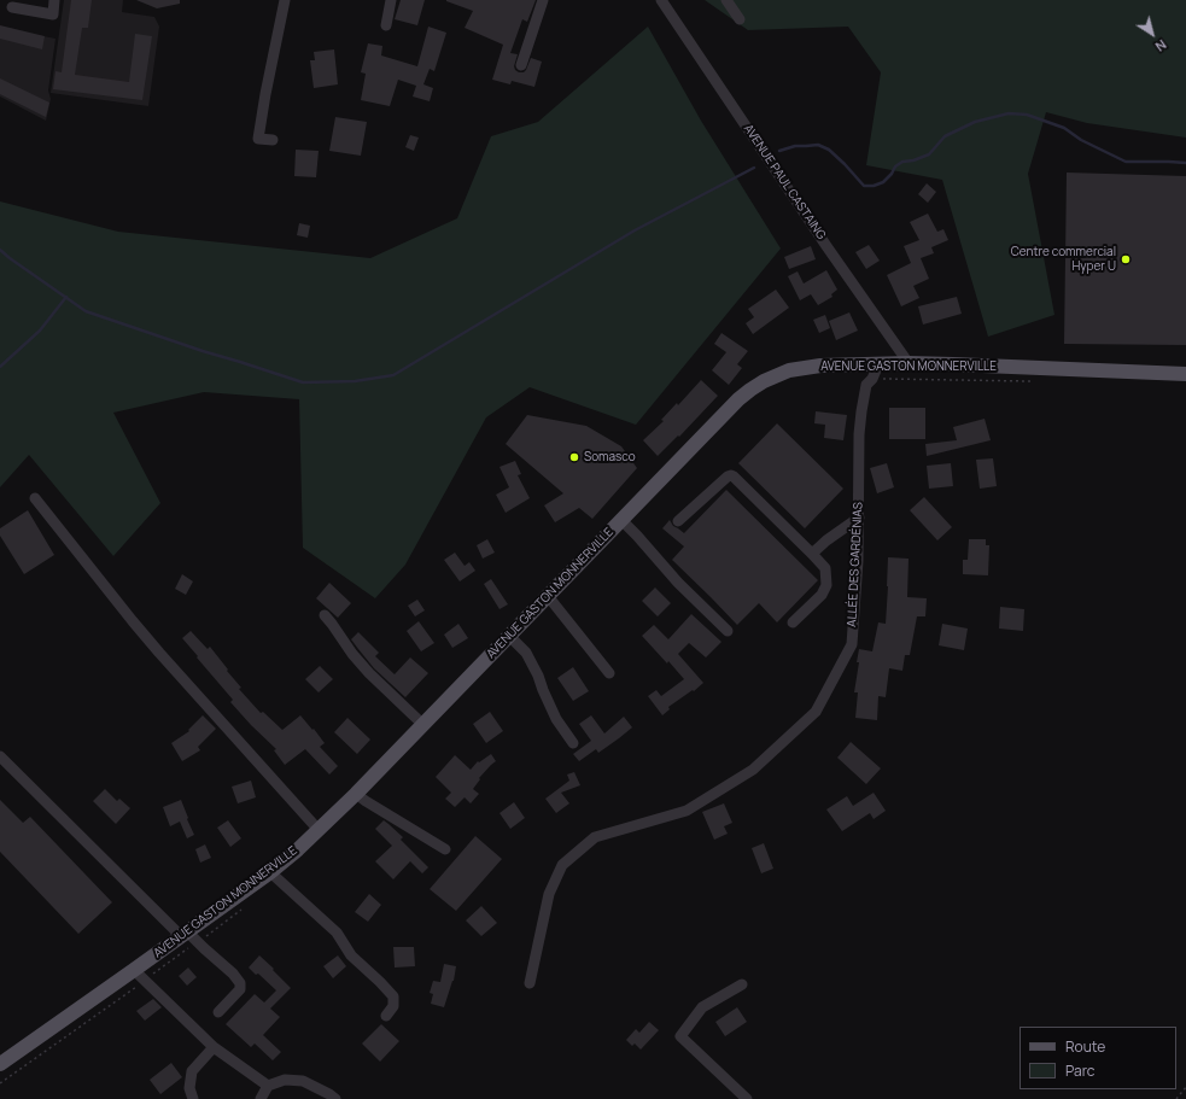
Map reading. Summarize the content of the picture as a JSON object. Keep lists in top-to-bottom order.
{
  "streets": {
    "main road": ["AVENUE GASTON MONNERVILLE"],
    "street": ["AVENUE PAUL CASTAING", "ALLÉE DES GARDÉNIAS"]
  },
  "crossings": [
    ["AVENUE PAUL CASTAING", "AVENUE GASTON MONNERVILLE"],
    ["AVENUE GASTON MONNERVILLE", "ALLÉE DES GARDÉNIAS"]
  ],
  "places": ["Centre commercial Hyper U", "Somasco"],
  "legend": ["Route", "Parc"],
  "north": "bottom right"
}
